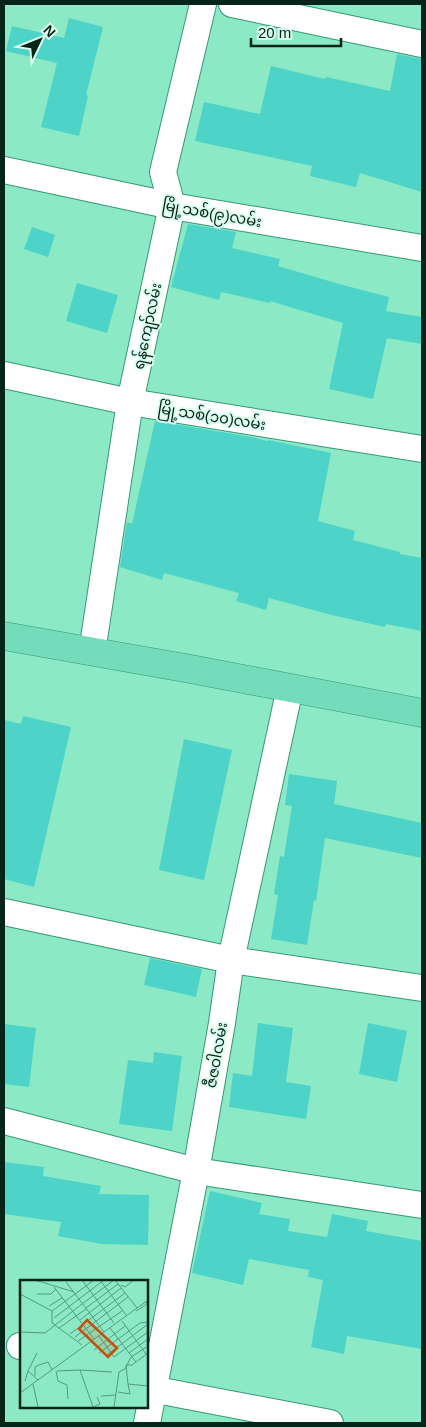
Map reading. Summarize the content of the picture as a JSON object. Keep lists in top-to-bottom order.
{
  "streets": {
    "street": [
      "မြို့သစ်(၉)လမ်း",
      "ရန်ကျော်လမ်း",
      "မြို့သစ်(၁၀)လမ်း",
      "ဇီဇဝါလမ်း"
    ]
  },
  "crossings": [
    ["မြို့သစ်(၉)လမ်း", "ရန်ကျော်လမ်း"],
    ["ရန်ကျော်လမ်း", "မြို့သစ်(၁၀)လမ်း"]
  ],
  "scale_bar": "20 m",
  "north": "top right"
}
